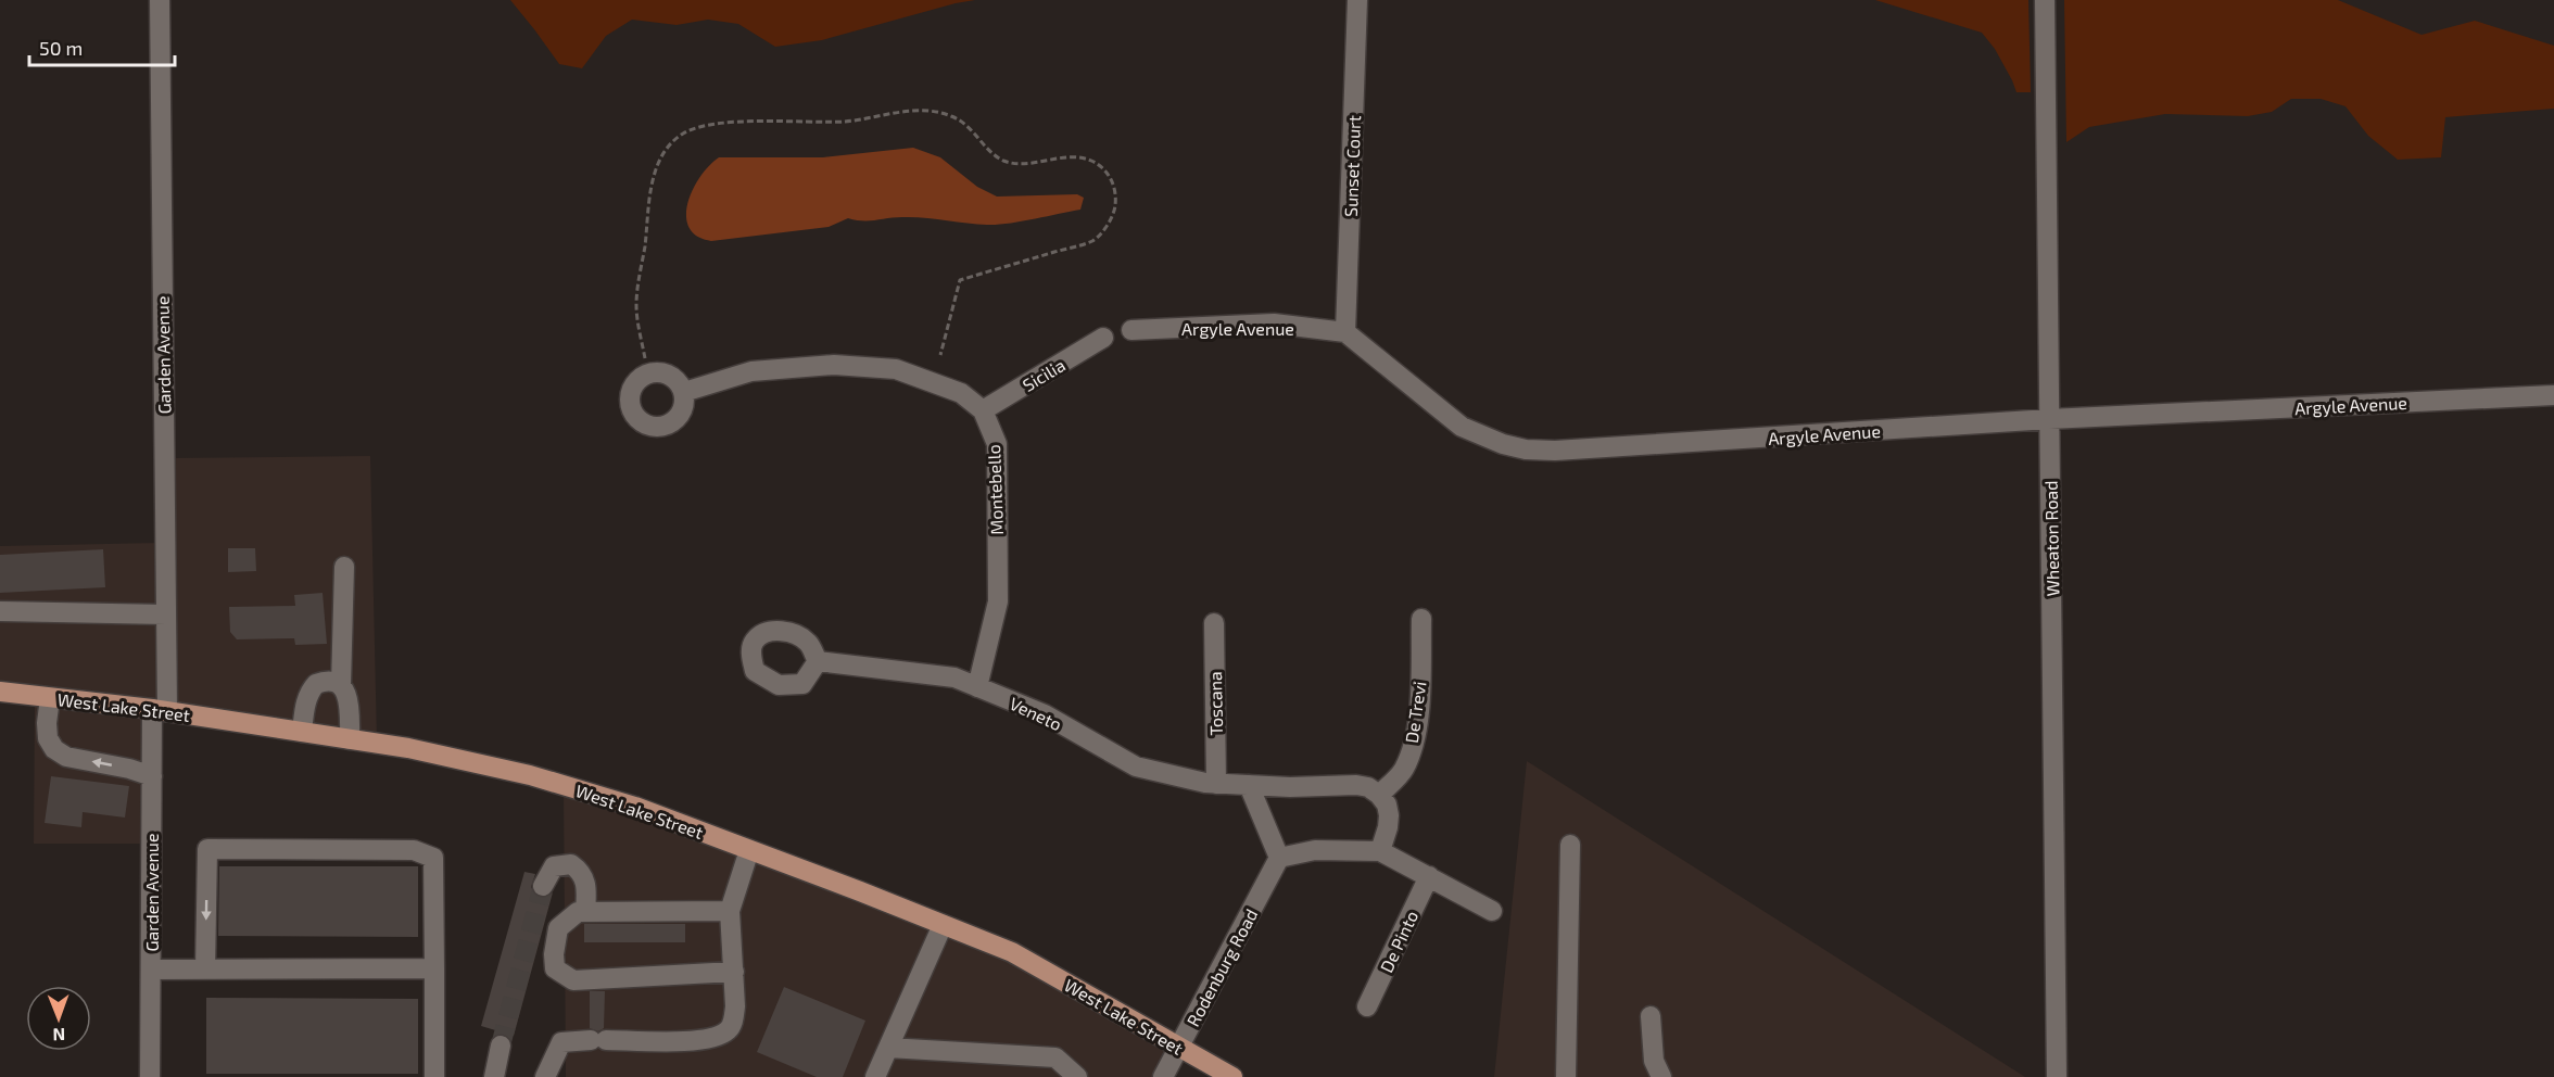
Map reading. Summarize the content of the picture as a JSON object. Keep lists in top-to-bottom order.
{
  "streets": {
    "main road": ["West Lake Street"],
    "street": [
      "Sunset Court",
      "Argyle Avenue",
      "Garden Avenue",
      "Sicilia",
      "Montebello",
      "Wheaton Road",
      "Toscana",
      "De Trevi",
      "Veneto",
      "De Pinto",
      "Rodenburg Road"
    ]
  },
  "crossings": [
    ["Sunset Court", "Argyle Avenue"],
    ["Argyle Avenue", "Wheaton Road"],
    ["Garden Avenue", "West Lake Street"],
    ["Sicilia", "Montebello"],
    ["Montebello", "Veneto"],
    ["Toscana", "Veneto"],
    ["West Lake Street", "Rodenburg Road"],
    ["De Trevi", "Veneto"]
  ],
  "scale_bar": "50 m",
  "north": "bottom"
}
